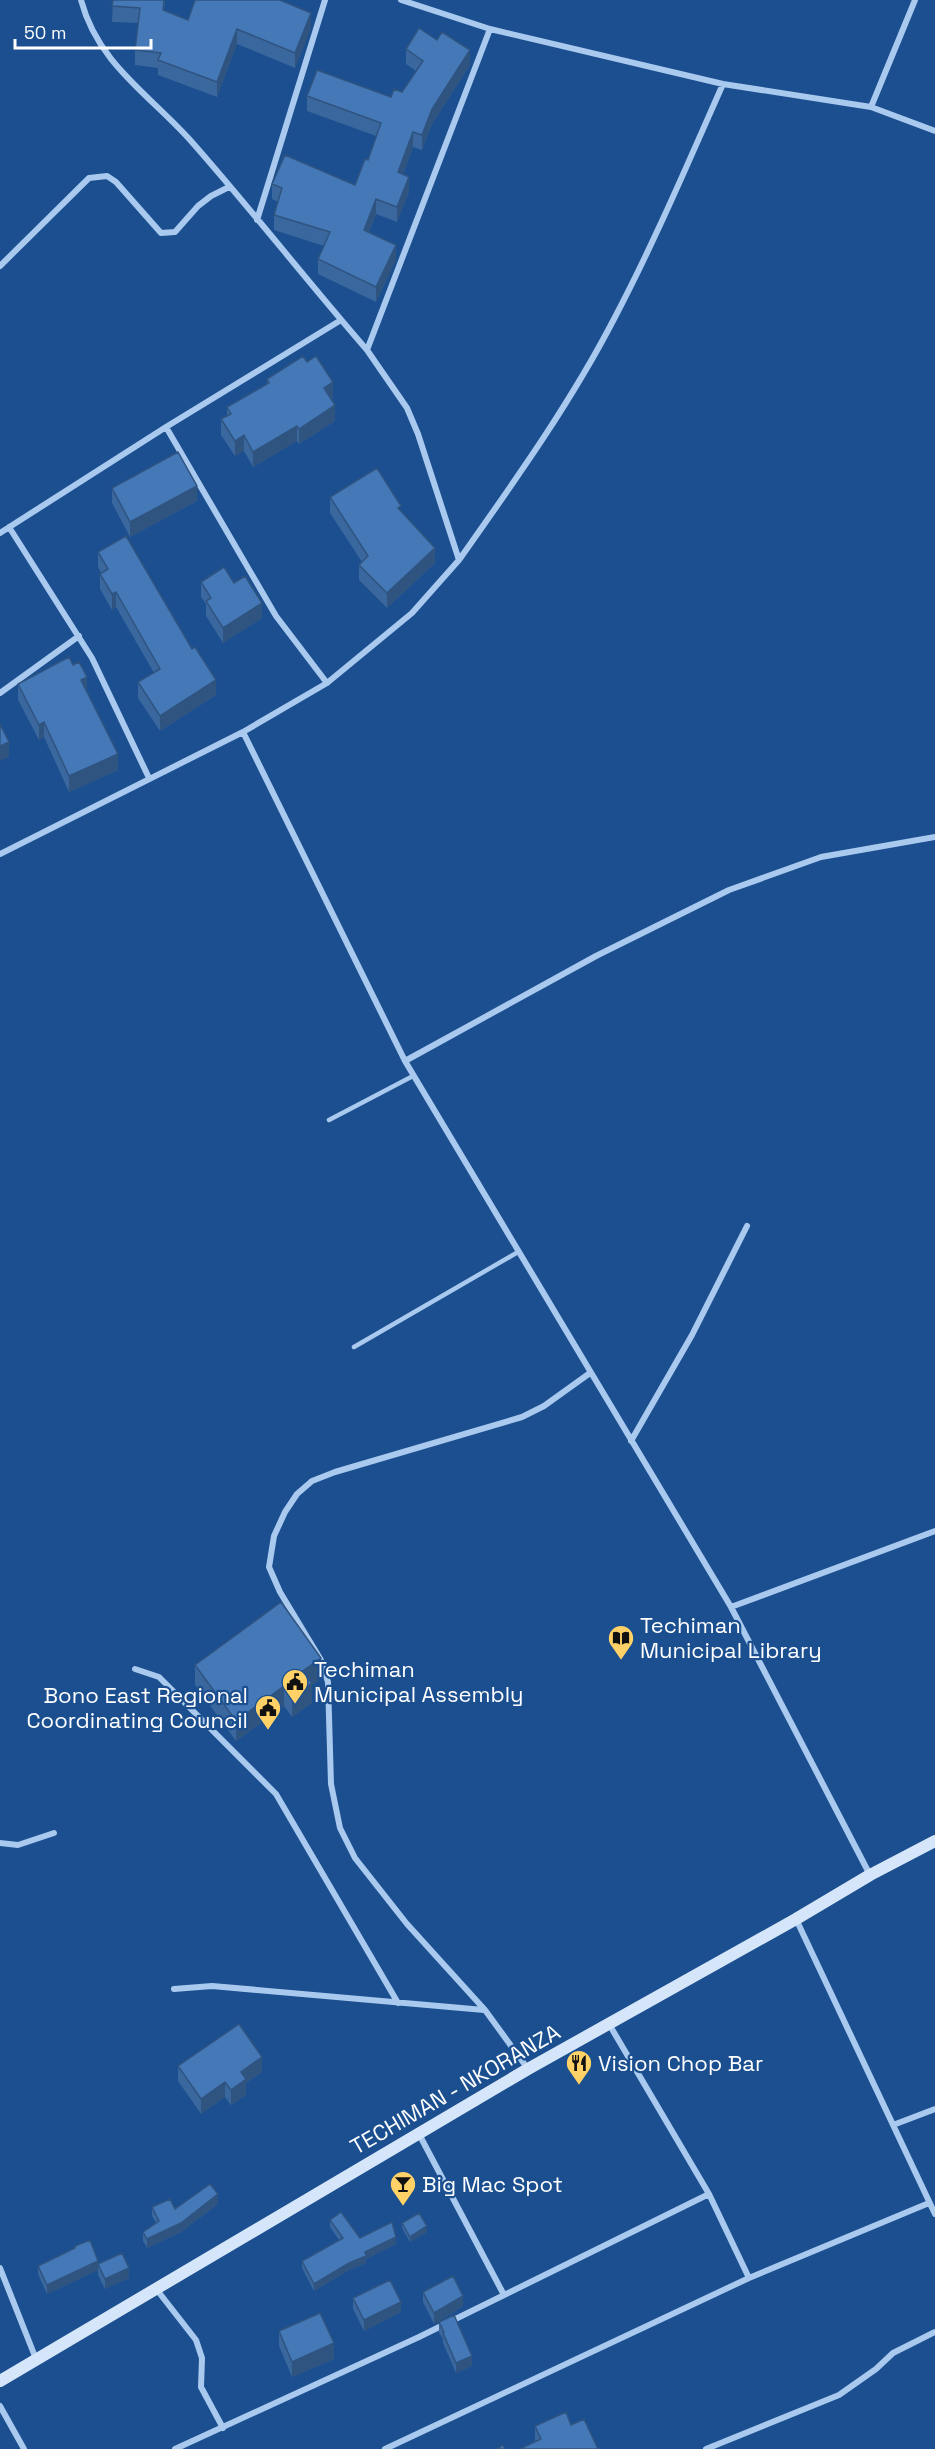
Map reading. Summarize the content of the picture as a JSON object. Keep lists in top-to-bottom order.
{
  "streets": {
    "main road": ["TECHIMAN - NKORANZA"]
  },
  "places": {
    "library": ["Techiman Municipal Library"],
    "public building": ["Techiman Municipal Assembly", "Bono East Regional Coordinating Council"],
    "restaurant": ["Vision Chop Bar"],
    "bar": ["Big Mac Spot"]
  },
  "scale_bar": "50 m"
}
